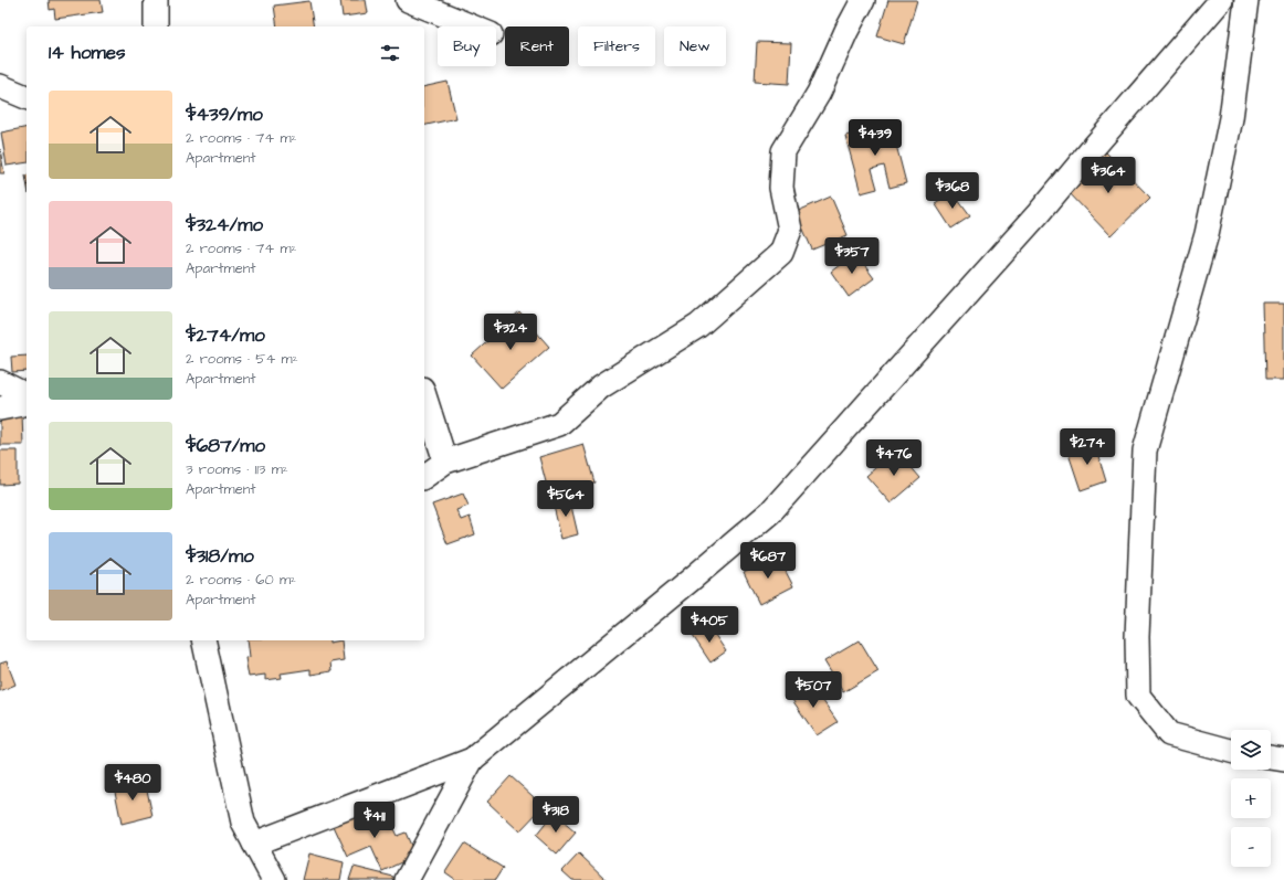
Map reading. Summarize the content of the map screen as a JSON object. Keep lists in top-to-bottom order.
{
  "page": {
    "chip": [
      "Buy",
      "Rent",
      "Filters",
      "New"
    ],
    "heading": "14 homes",
    "list": [
      {
        "name": "$439/mo",
        "note": "2 rooms · 74 m² · Apartment"
      },
      {
        "name": "$324/mo",
        "note": "2 rooms · 74 m² · Apartment"
      },
      {
        "name": "$274/mo",
        "note": "2 rooms · 54 m² · Apartment"
      },
      {
        "name": "$687/mo",
        "note": "3 rooms · 113 m² · Apartment"
      },
      {
        "name": "$318/mo",
        "note": "2 rooms · 60 m² · Apartment"
      }
    ],
    "price": [
      "$439",
      "$364",
      "$368",
      "$357",
      "$324",
      "$274",
      "$476",
      "$564",
      "$687",
      "$405",
      "$507",
      "$480",
      "$318",
      "$411"
    ],
    "map_buttons": ["+", "−"]
  }
}
